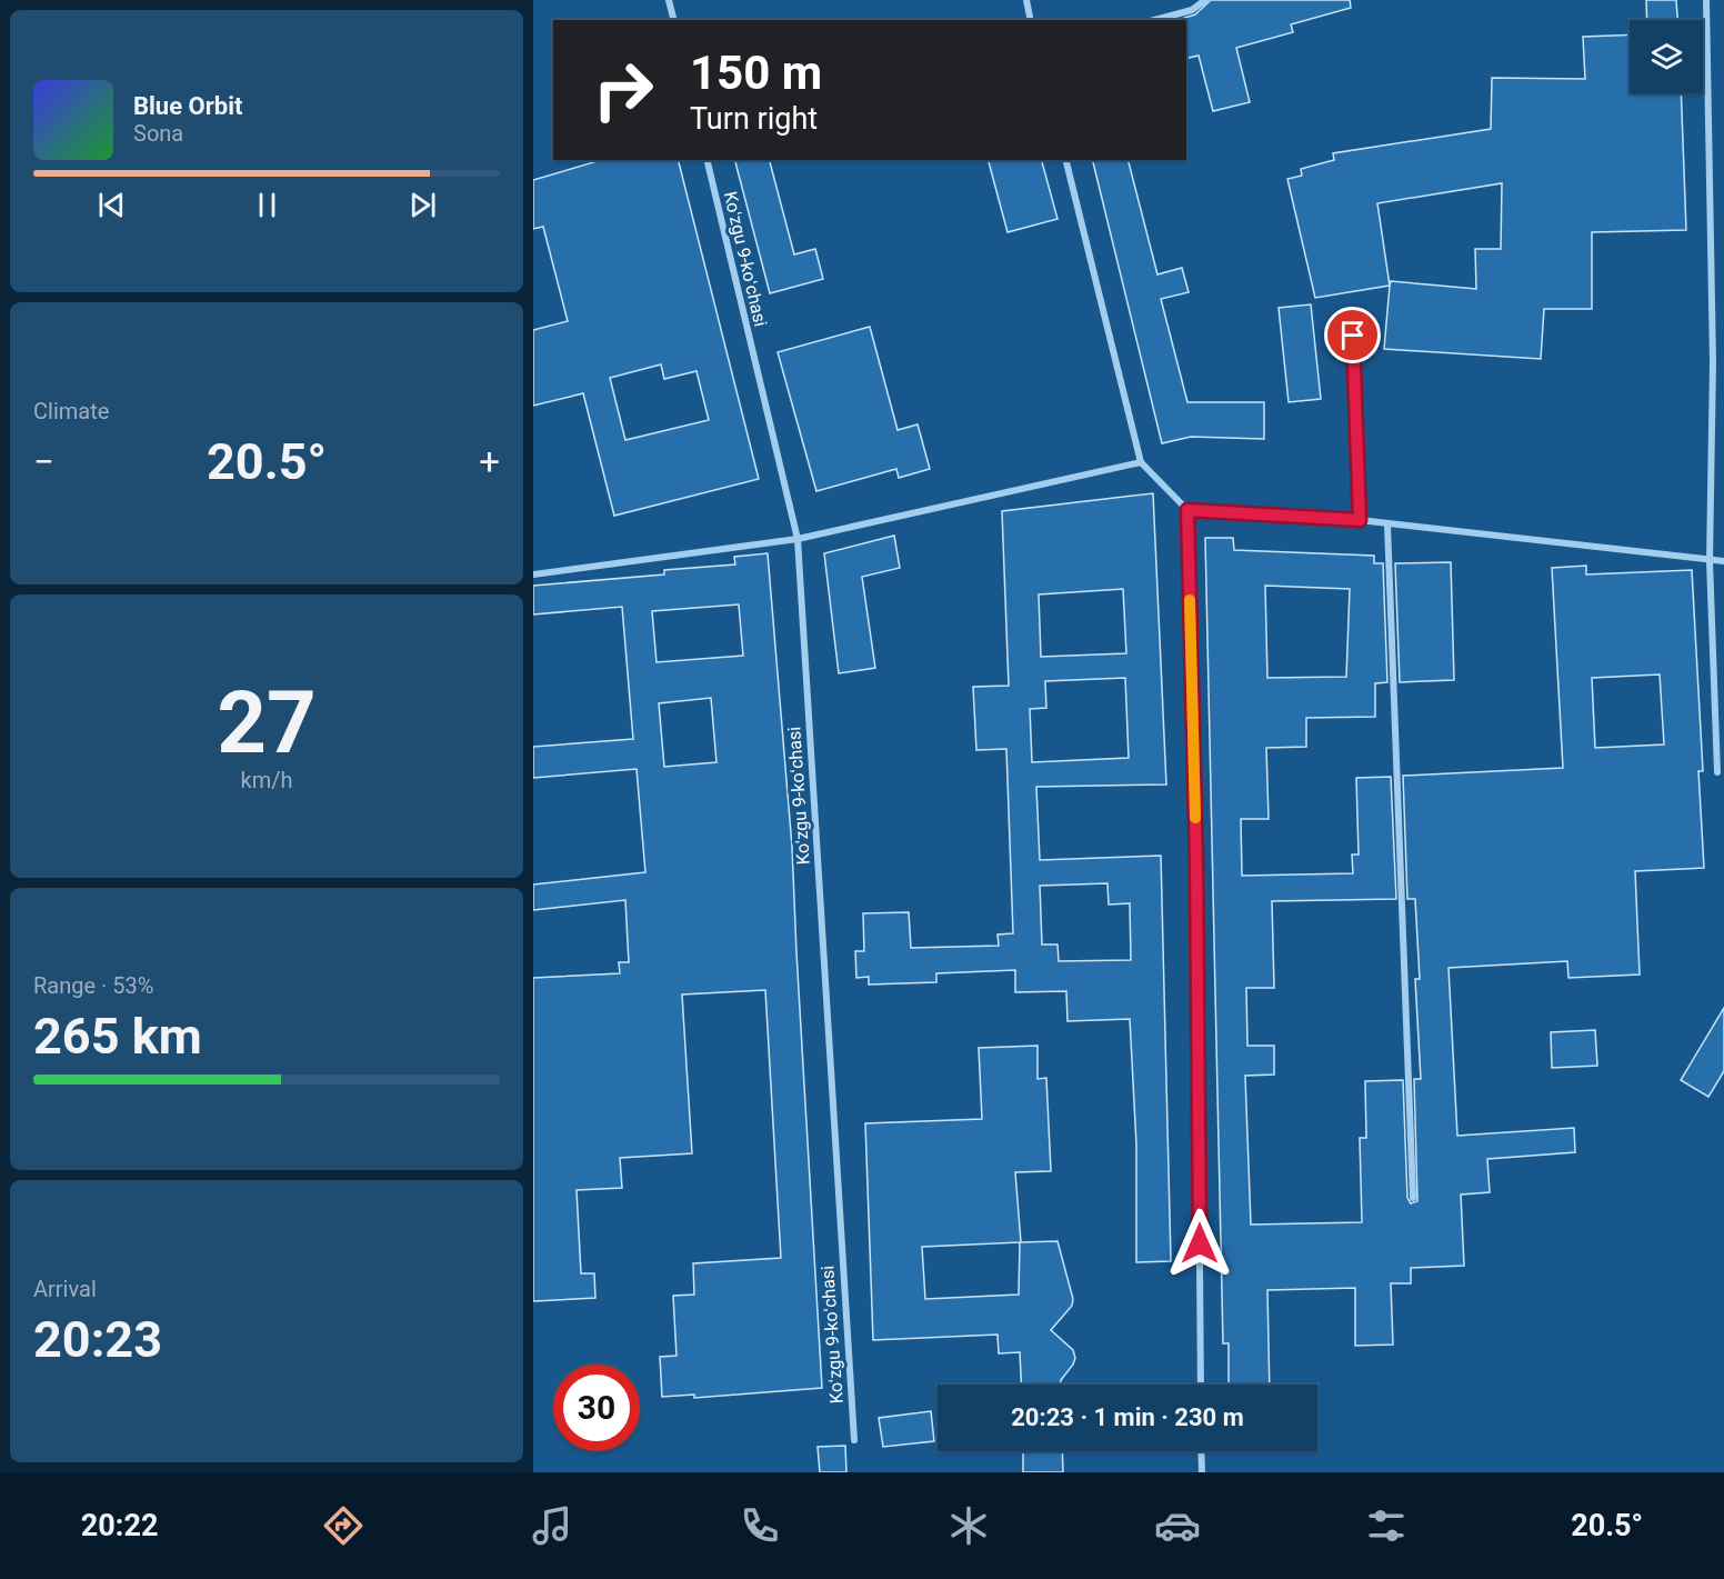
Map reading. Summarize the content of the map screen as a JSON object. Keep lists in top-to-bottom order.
{
  "streets": {
    "street": ["Koʻzgu 9-koʻchasi"]
  },
  "page": {
    "turn": ["150 m", "Turn right"],
    "song": ["Blue Orbit", "Sona"],
    "tile": [
      "Climate",
      ["27", "km/h"],
      ["Range · 53%", "265 km"],
      ["Arrival", "20:23"]
    ],
    "heat": ["−", "20.5°", "+"],
    "limit": "30",
    "trip": "20:23 · 1 min · 230 m",
    "tabs": ["20:22", "20.5°"]
  }
}
